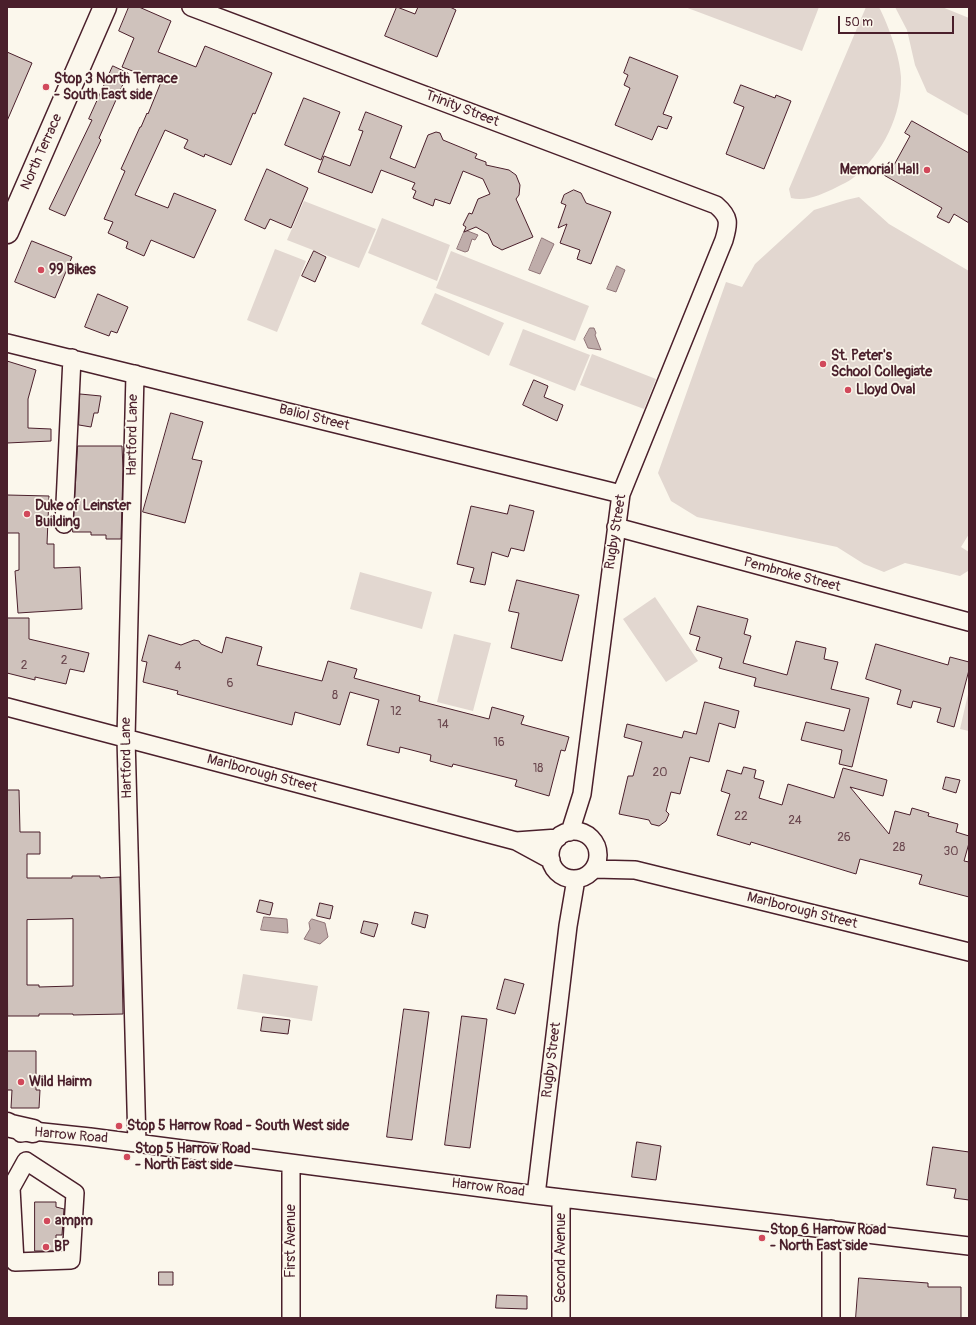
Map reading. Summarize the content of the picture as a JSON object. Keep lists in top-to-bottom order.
{
  "streets": {
    "main road": ["North Terrace"],
    "street": [
      "Trinity Street",
      "Baliol Street",
      "Hartford Lane",
      "Rugby Street",
      "Pembroke Street",
      "Marlborough Street",
      "Harrow Road",
      "First Avenue",
      "Second Avenue"
    ]
  },
  "crossings": [
    ["Trinity Street", "Rugby Street"],
    ["Baliol Street", "Hartford Lane"],
    ["Baliol Street", "Rugby Street"],
    ["Hartford Lane", "Marlborough Street"],
    ["Hartford Lane", "Harrow Road"],
    ["Rugby Street", "Pembroke Street"],
    ["Rugby Street", "Marlborough Street"],
    ["Rugby Street", "Harrow Road"],
    ["Harrow Road", "First Avenue"],
    ["Harrow Road", "Second Avenue"]
  ],
  "places": [
    "Stop 3 North Terrace - South East side",
    "Memorial Hall",
    "99 Bikes",
    "St. Peter's School Collegiate",
    "Lloyd Oval",
    "Duke of Leinster Building",
    "Wild Hairm",
    "Stop 5 Harrow Road - South West side",
    "Stop 5 Harrow Road - North East side",
    "ampm",
    "Stop 6 Harrow Road - North East side",
    "BP"
  ],
  "house_numbers": [
    "2",
    "2",
    "4",
    "6",
    "8",
    "12",
    "14",
    "16",
    "18",
    "20",
    "22",
    "24",
    "26",
    "28",
    "30"
  ],
  "scale_bar": "50 m"
}
